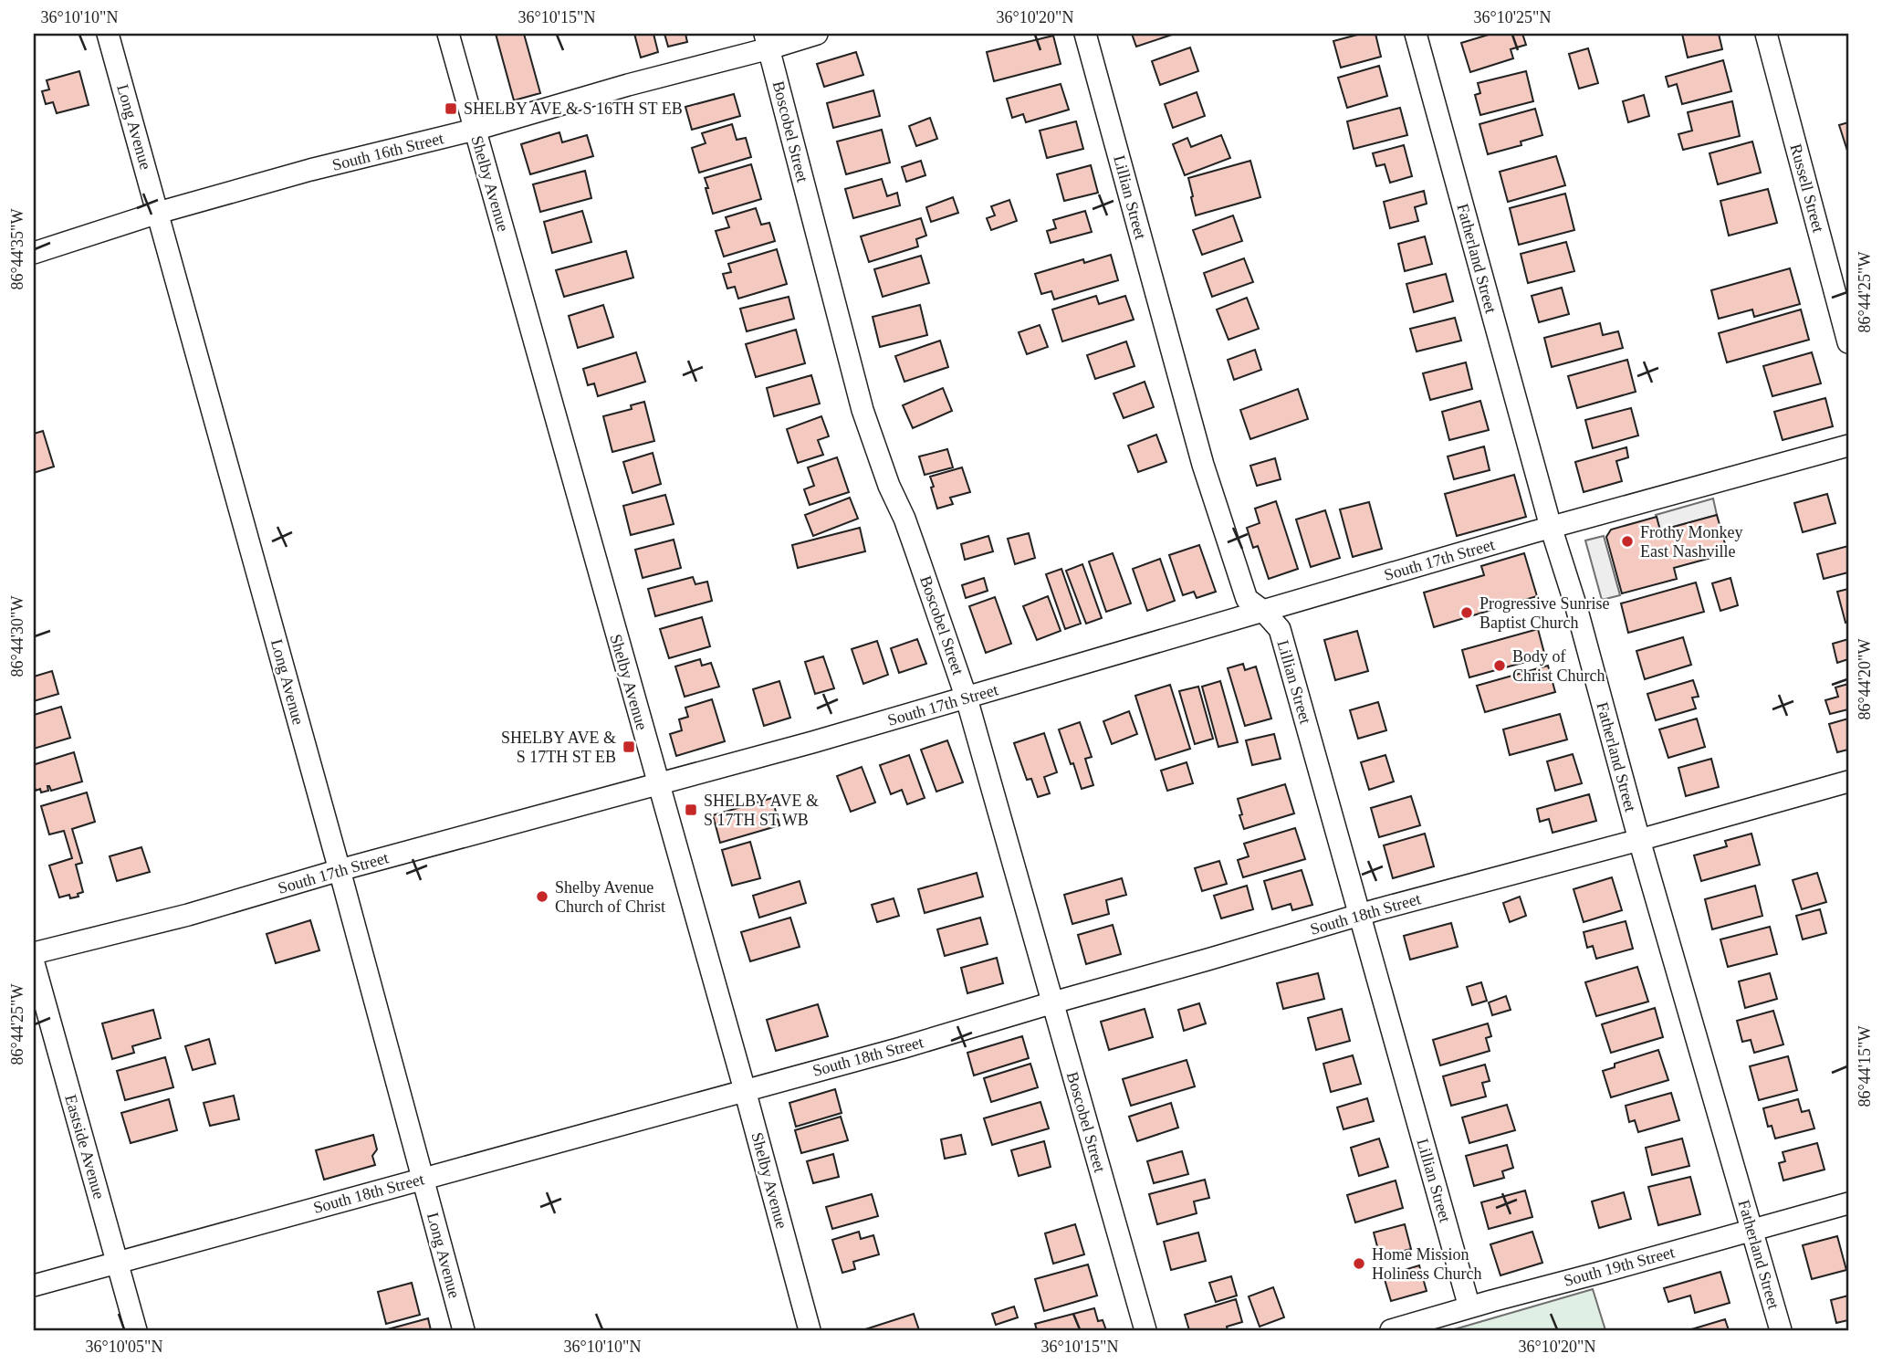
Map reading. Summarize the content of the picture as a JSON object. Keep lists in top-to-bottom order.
{
  "streets": {
    "street": [
      "Long Avenue",
      "Boscobel Street",
      "South 16th Street",
      "Shelby Avenue",
      "Russell Street",
      "Lillian Street",
      "Fatherland Street",
      "South 17th Street",
      "South 18th Street",
      "Eastside Avenue",
      "South 19th Street"
    ]
  },
  "crossings": [
    ["Long Avenue", "South 16th Street"],
    ["Long Avenue", "South 17th Street"],
    ["Long Avenue", "South 18th Street"],
    ["Boscobel Street", "South 16th Street"],
    ["Boscobel Street", "South 17th Street"],
    ["Boscobel Street", "South 18th Street"],
    ["South 16th Street", "Shelby Avenue"],
    ["Shelby Avenue", "South 17th Street"],
    ["Shelby Avenue", "South 18th Street"],
    ["Lillian Street", "South 17th Street"],
    ["Lillian Street", "South 18th Street"],
    ["Lillian Street", "South 19th Street"],
    ["Fatherland Street", "South 17th Street"],
    ["Fatherland Street", "South 18th Street"],
    ["Fatherland Street", "South 19th Street"],
    ["South 18th Street", "Eastside Avenue"]
  ],
  "places": {
    "transit": ["SHELBY AVE & S 16TH ST EB", "SHELBY AVE & S 17TH ST EB", "SHELBY AVE & S 17TH ST WB"],
    "other": [
      "Frothy Monkey East Nashville",
      "Progressive Sunrise Baptist Church",
      "Body of Christ Church",
      "Shelby Avenue Church of Christ",
      "Home Mission Holiness Church"
    ]
  },
  "coordinates": [
    "36°10'10\"N",
    "36°10'15\"N",
    "36°10'20\"N",
    "36°10'25\"N",
    "86°44'35\"W",
    "86°44'25\"W",
    "86°44'30\"W",
    "86°44'20\"W",
    "86°44'15\"W",
    "36°10'05\"N"
  ]
}
